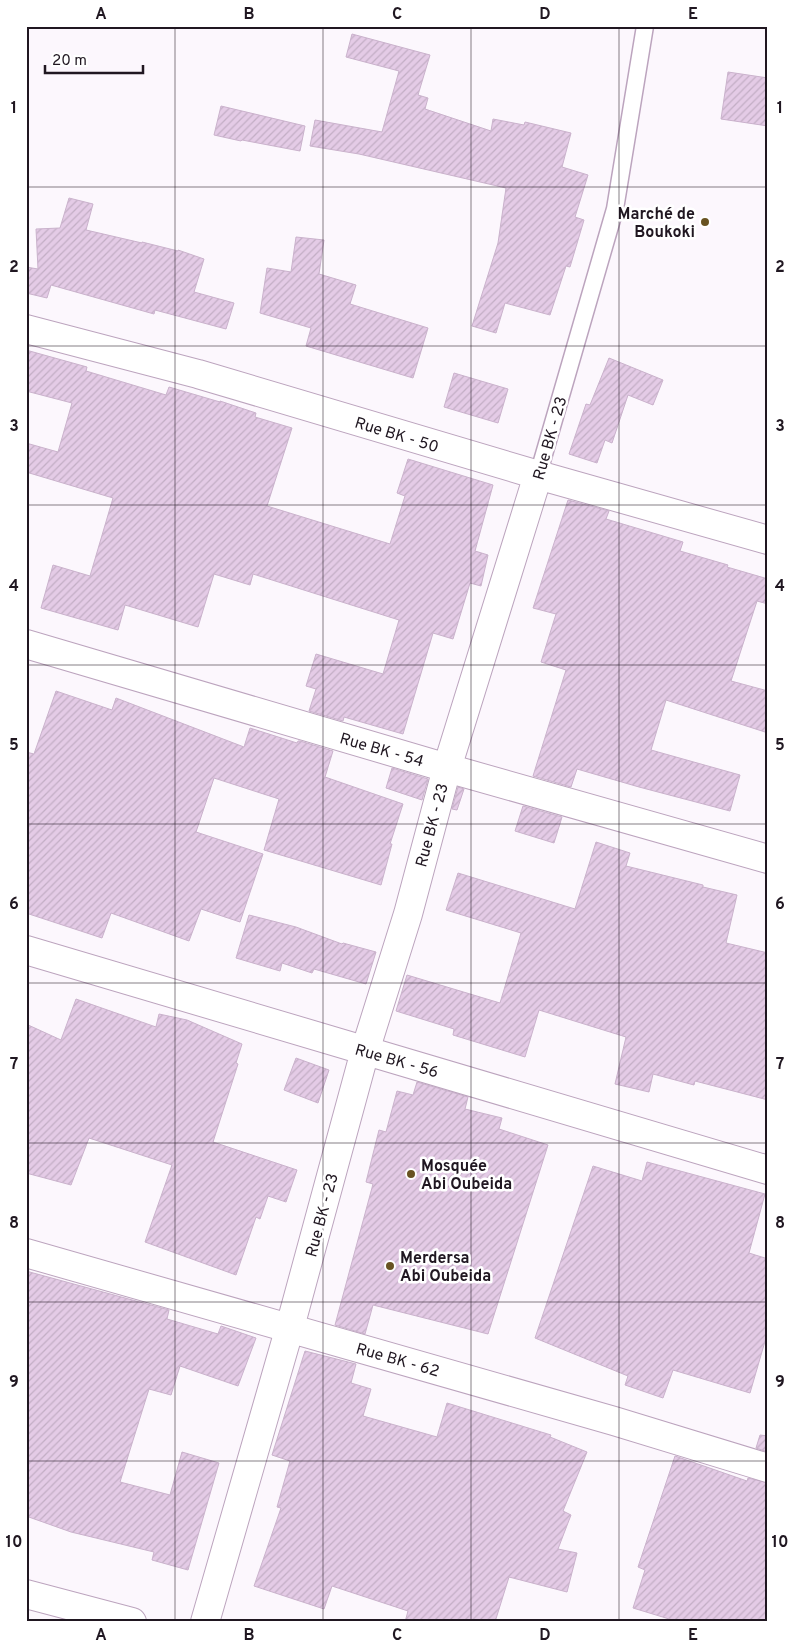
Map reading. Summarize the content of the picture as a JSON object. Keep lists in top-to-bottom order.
{
  "streets": {
    "street": [
      "Rue BK - 50",
      "Rue BK - 23",
      "Rue BK - 54",
      "Rue BK - 56",
      "Rue BK - 62"
    ]
  },
  "crossings": [
    ["Rue BK - 50", "Rue BK - 23"],
    ["Rue BK - 23", "Rue BK - 54"],
    ["Rue BK - 23", "Rue BK - 56"],
    ["Rue BK - 23", "Rue BK - 62"]
  ],
  "places": ["Marché de Boukoki", "Mosquée Abi Oubeida", "Merdersa Abi Oubeida"],
  "scale_bar": "20 m",
  "grid": {
    "columns": [
      "A",
      "B",
      "C",
      "D",
      "E"
    ],
    "rows": [
      "1",
      "2",
      "3",
      "4",
      "5",
      "6",
      "7",
      "8",
      "9",
      "10"
    ]
  }
}
